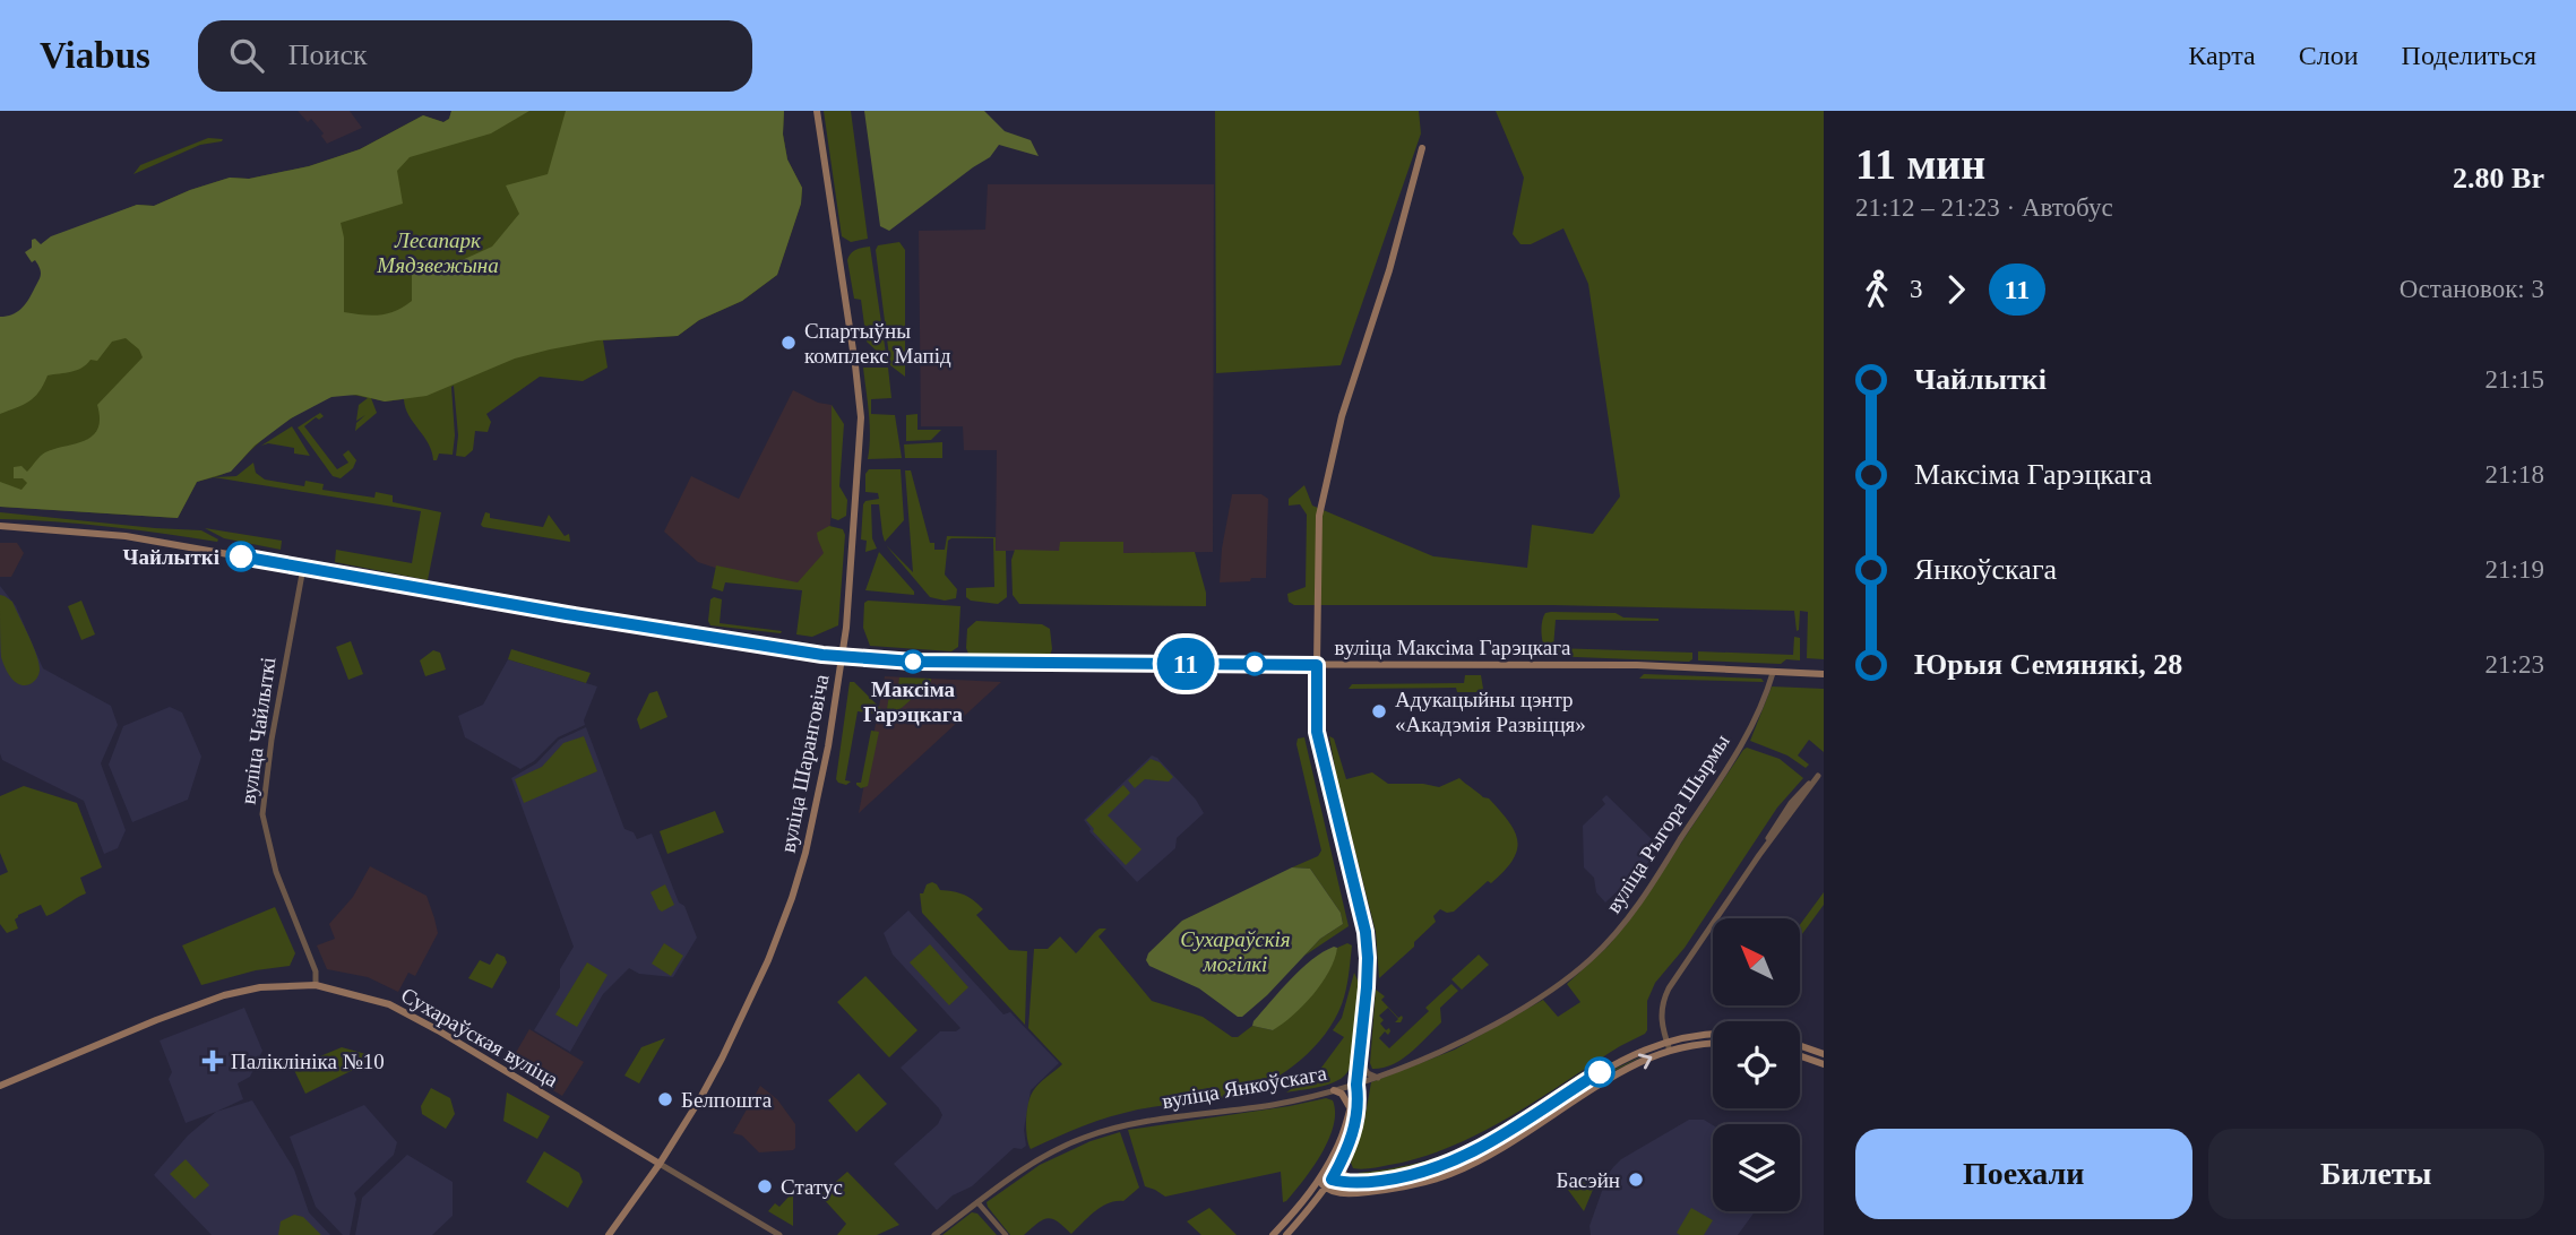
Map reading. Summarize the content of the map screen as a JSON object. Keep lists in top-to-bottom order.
{
  "streets": {
    "main road": ["вуліца Максіма Гарэцкага", "вуліца Шаранговіча", "Сухараўская вуліца"],
    "street": ["вуліца Чайлыткі", "вуліца Рыгора Шырмы", "вуліца Янкоўскага"]
  },
  "crossings": [
    ["вуліца Максіма Гарэцкага", "вуліца Чайлыткі"],
    ["вуліца Максіма Гарэцкага", "вуліца Шаранговіча"],
    ["вуліца Максіма Гарэцкага", "вуліца Рыгора Шырмы"],
    ["вуліца Максіма Гарэцкага", "вуліца Янкоўскага"],
    ["вуліца Чайлыткі", "Сухараўская вуліца"],
    ["вуліца Шаранговіча", "Сухараўская вуліца"],
    ["вуліца Рыгора Шырмы", "вуліца Янкоўскага"]
  ],
  "parks": ["Лесапарк Мядзвежына", "Сухараўскія могілкі"],
  "places": {
    "other": [
      "Спартыўны комплекс Мапід",
      "Чайлыткі",
      "Максіма Гарэцкага",
      "Адукацыйны цэнтр «Акадэмія Развіцця»",
      "Белпошта",
      "Басэйн",
      "Статус"
    ],
    "health": ["Паліклініка №10"]
  },
  "lines": ["bus line 11"],
  "north": "top left",
  "page": {
    "header": "Viabus",
    "search": "Поиск",
    "nav": ["Карта", "Слои", "Поделиться"],
    "on_map": "11",
    "heading": ["11 мин", "21:12 – 21:23 · Автобус", "2.80 Br"],
    "legs": ["3", "11", "Остановок: 3"],
    "list": [
      {
        "name": "Чайлыткі",
        "value": "21:15"
      },
      {
        "name": "Максіма Гарэцкага",
        "value": "21:18"
      },
      {
        "name": "Янкоўскага",
        "value": "21:19"
      },
      {
        "name": "Юрыя Семянякі, 28",
        "value": "21:23"
      }
    ],
    "buttons": ["Поехали", "Билеты"]
  }
}
